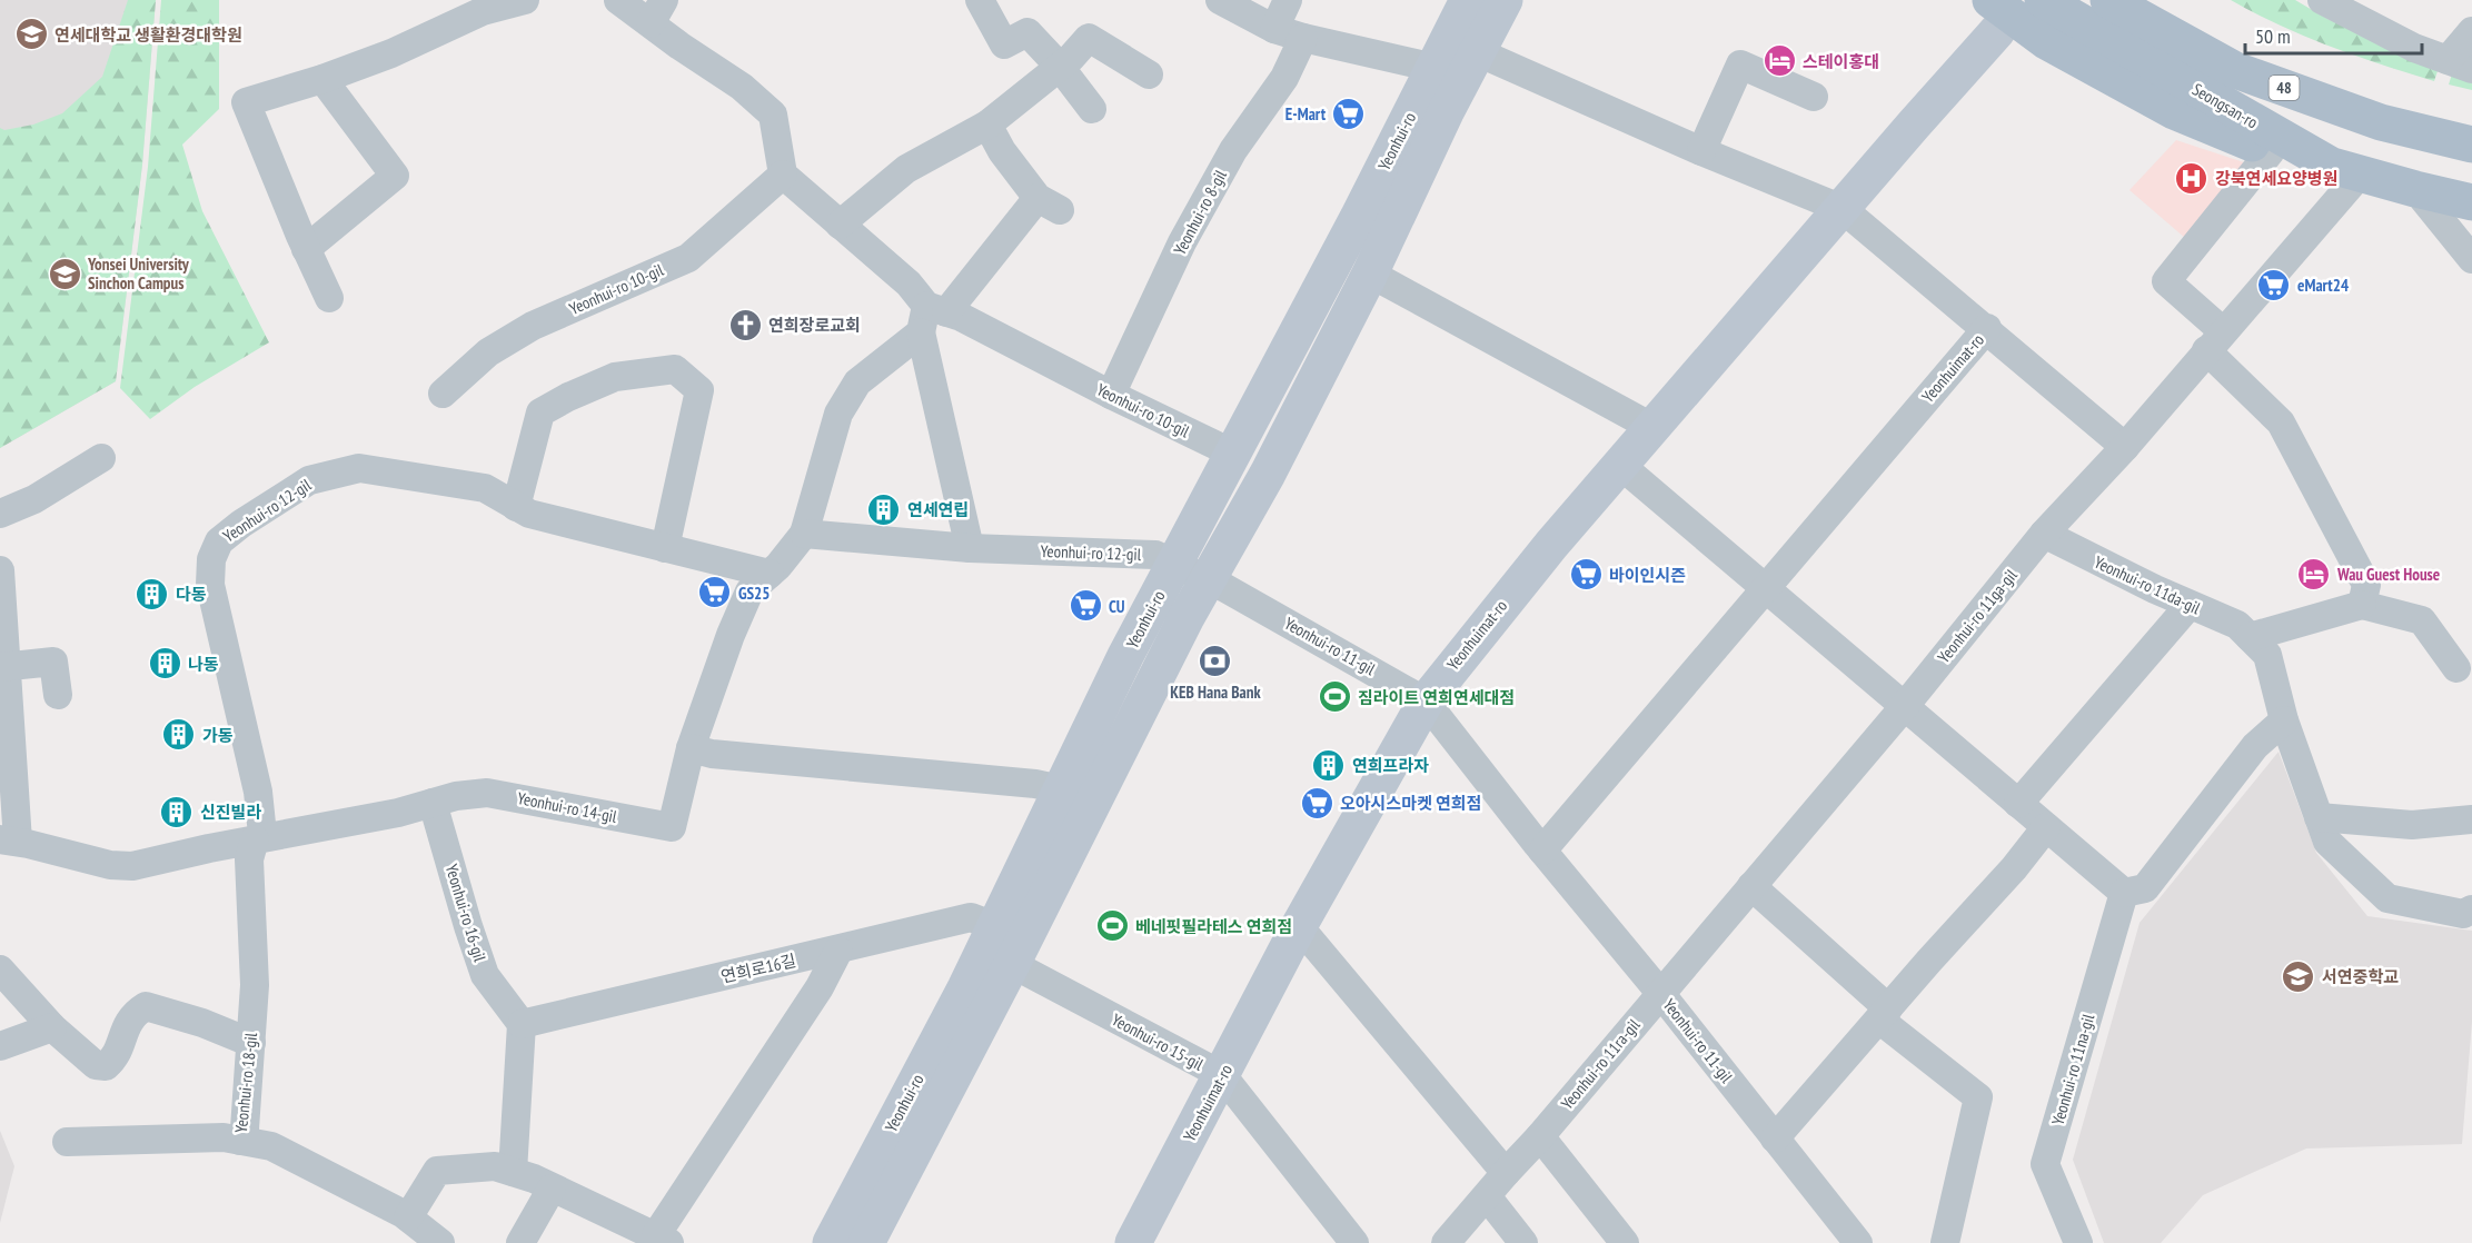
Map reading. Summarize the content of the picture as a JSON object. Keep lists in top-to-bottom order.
{
  "streets": {
    "main road": [
      "48",
      "Seongsan-ro",
      "Yeonhui-ro",
      "Yeonhuimat-ro"
    ],
    "street": [
      "Yeonhui-ro 8-gil",
      "Yeonhui-ro 10-gil",
      "Yeonhui-ro 12-gil",
      "Yeonhui-ro 11da-gil",
      "Yeonhui-ro 11ga-gil",
      "Yeonhui-ro 11-gil",
      "Yeonhui-ro 14-gil",
      "Yeonhui-ro 16-gil",
      "연희로16길",
      "Yeonhui-ro 15-gil",
      "Yeonhui-ro 11ra-gil",
      "Yeonhui-ro 11na-gil",
      "Yeonhui-ro 18-gil"
    ]
  },
  "crossings": [
    ["Seongsan-ro", "Yeonhui-ro 11ga-gil"],
    ["Yeonhui-ro", "Yeonhui-ro 10-gil"],
    ["Yeonhui-ro", "Yeonhui-ro 12-gil"],
    ["Yeonhui-ro", "Yeonhui-ro 11-gil"],
    ["Yeonhui-ro", "연희로16길"],
    ["Yeonhui-ro", "Yeonhui-ro 15-gil"],
    ["Yeonhui-ro 8-gil", "Yeonhui-ro 10-gil"],
    ["Yeonhuimat-ro", "Yeonhui-ro 11ga-gil"],
    ["Yeonhuimat-ro", "Yeonhui-ro 11-gil"],
    ["Yeonhuimat-ro", "Yeonhui-ro 15-gil"],
    ["Yeonhui-ro 12-gil", "Yeonhui-ro 11-gil"],
    ["Yeonhui-ro 12-gil", "Yeonhui-ro 14-gil"],
    ["Yeonhui-ro 12-gil", "Yeonhui-ro 18-gil"],
    ["Yeonhui-ro 11da-gil", "Yeonhui-ro 11ga-gil"],
    ["Yeonhui-ro 11ga-gil", "Yeonhui-ro 11-gil"],
    ["Yeonhui-ro 11ga-gil", "Yeonhui-ro 11ra-gil"],
    ["Yeonhui-ro 11-gil", "Yeonhui-ro 11ra-gil"],
    ["Yeonhui-ro 14-gil", "Yeonhui-ro 16-gil"],
    ["Yeonhui-ro 14-gil", "Yeonhui-ro 18-gil"],
    ["Yeonhui-ro 16-gil", "연희로16길"]
  ],
  "places": {
    "school or university": ["연세대학교 생활환경대학원", "Yonsei University Sinchon Campus", "서연중학교"],
    "hotel": ["스테이홍대", "Wau Guest House"],
    "supermarket": [
      "E-Mart",
      "eMart24",
      "바이인시즌",
      "GS25",
      "CU",
      "오아시스마켓 연희점"
    ],
    "hospital": ["강북연세요양병원"],
    "church": ["연희장로교회"],
    "building": [
      "연세연립",
      "다동",
      "나동",
      "가동",
      "연희프라자",
      "신진빌라"
    ],
    "bank": ["KEB Hana Bank"],
    "sports": ["짐라이트 연희연세대점", "베네핏필라테스 연희점"]
  },
  "scale_bar": "50 m"
}
